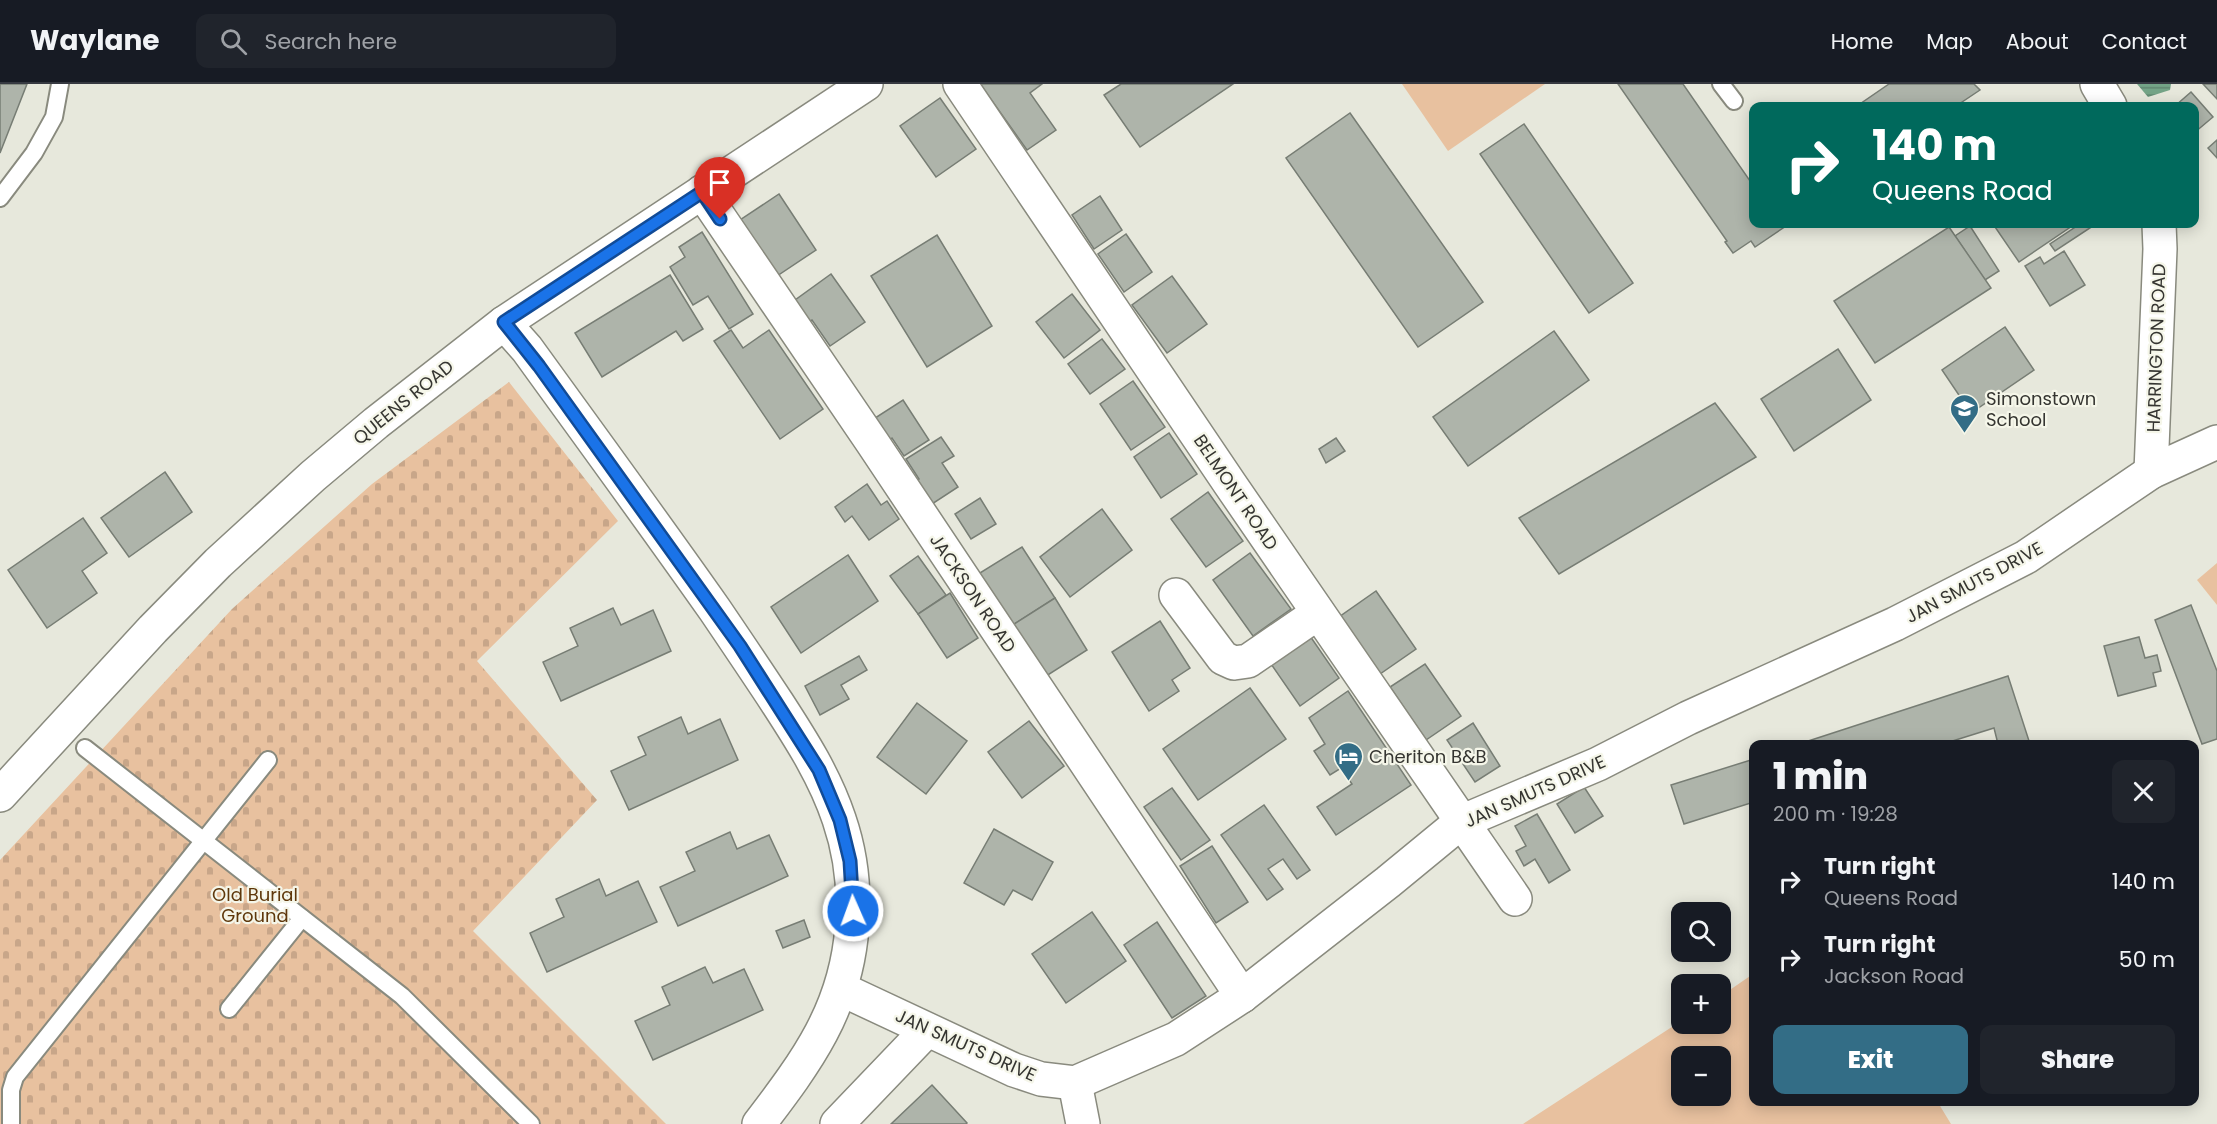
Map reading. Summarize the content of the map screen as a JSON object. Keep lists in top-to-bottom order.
{
  "streets": {
    "street": [
      "HARRINGTON ROAD",
      "QUEENS ROAD",
      "BELMONT ROAD",
      "JAN SMUTS DRIVE",
      "JACKSON ROAD"
    ]
  },
  "crossings": [
    ["HARRINGTON ROAD", "JAN SMUTS DRIVE"],
    ["QUEENS ROAD", "JACKSON ROAD"],
    ["BELMONT ROAD", "JAN SMUTS DRIVE"],
    ["JAN SMUTS DRIVE", "JACKSON ROAD"]
  ],
  "parks": ["Old Burial Ground"],
  "places": {
    "school or university": ["Simonstown School"],
    "hotel": ["Cheriton B&B"]
  },
  "page": {
    "header": "Waylane",
    "search": "Search here",
    "nav": [
      "Home",
      "Map",
      "About",
      "Contact"
    ],
    "turn": ["140 m", "Queens Road"],
    "heading": ["1 min", "200 m · 19:28"],
    "list": [
      {
        "name": "Turn right",
        "note": "Queens Road",
        "value": "140 m"
      },
      {
        "name": "Turn right",
        "note": "Jackson Road",
        "value": "50 m"
      }
    ],
    "map_buttons": ["+", "−"],
    "buttons": ["Exit", "Share"]
  }
}
